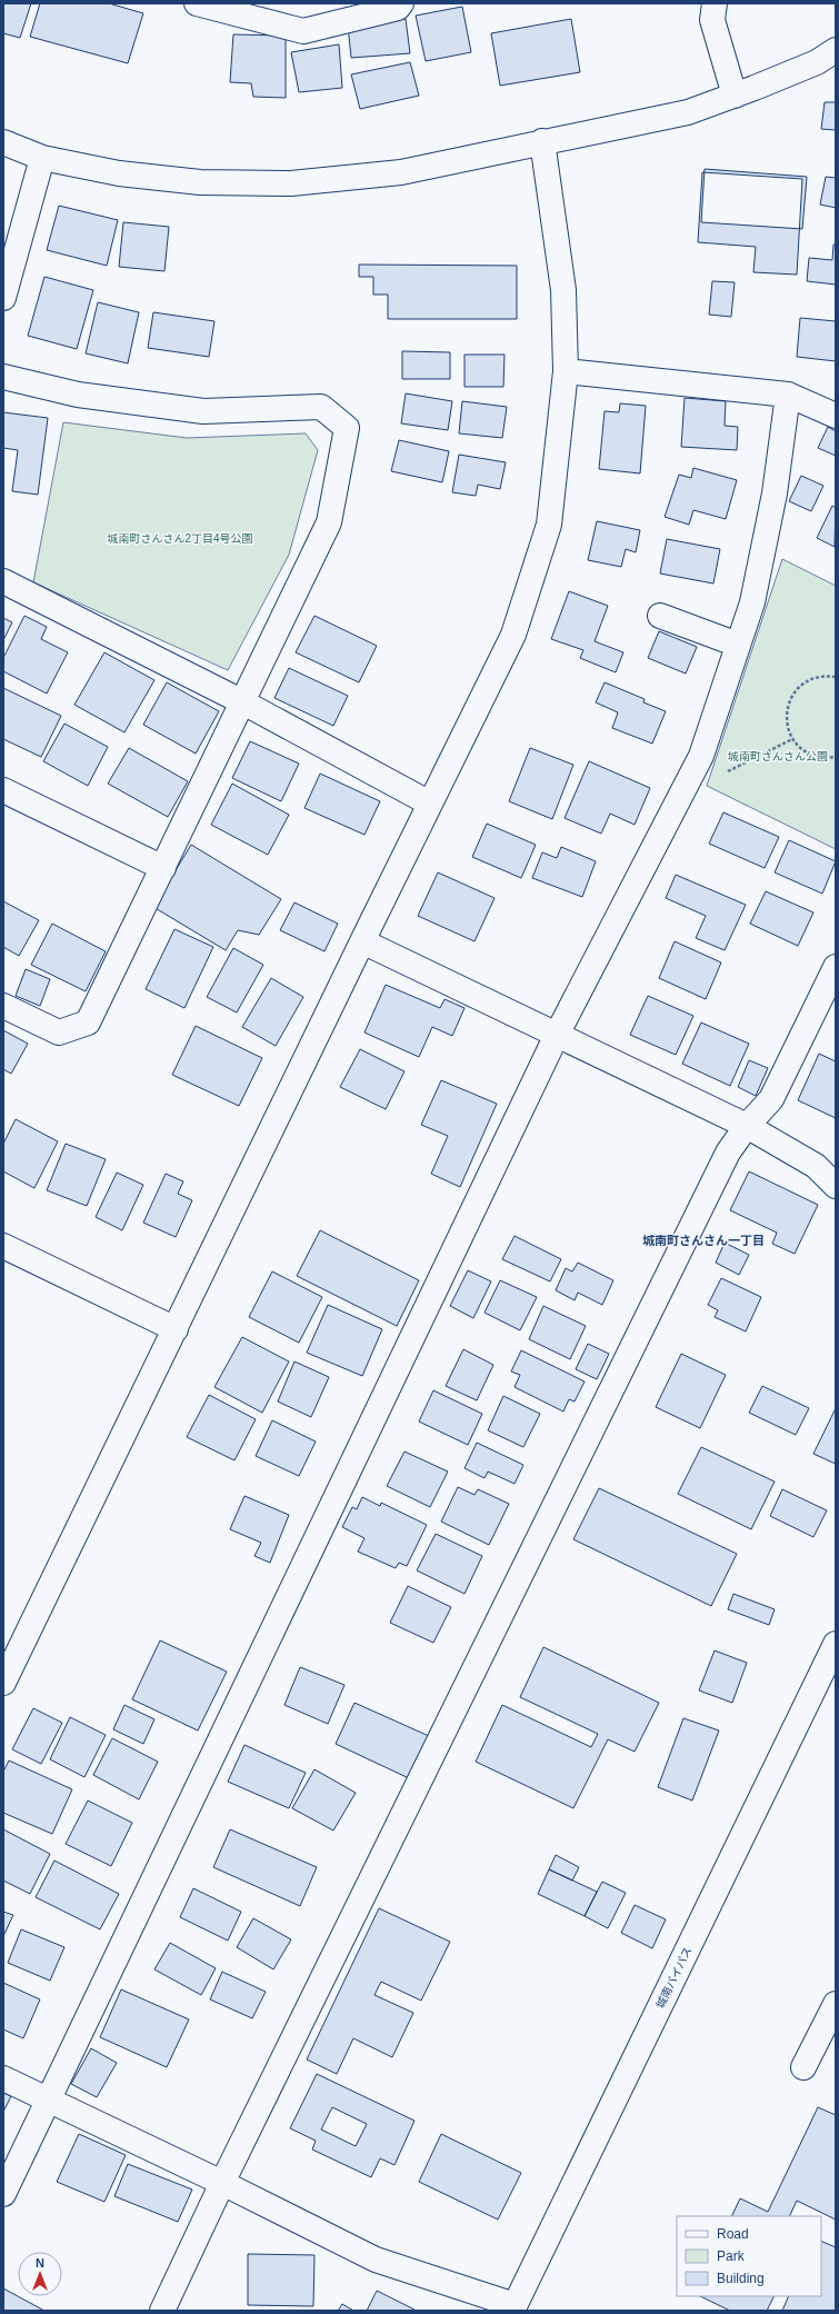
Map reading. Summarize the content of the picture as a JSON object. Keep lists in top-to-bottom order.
{
  "streets": {
    "main road": ["城南バイパス"]
  },
  "districts": ["城南町さんさん一丁目"],
  "parks": ["城南町さんさん2丁目4号公園", "城南町さんさん公園"],
  "legend": ["Road", "Park", "Building"],
  "north": "top"
}
